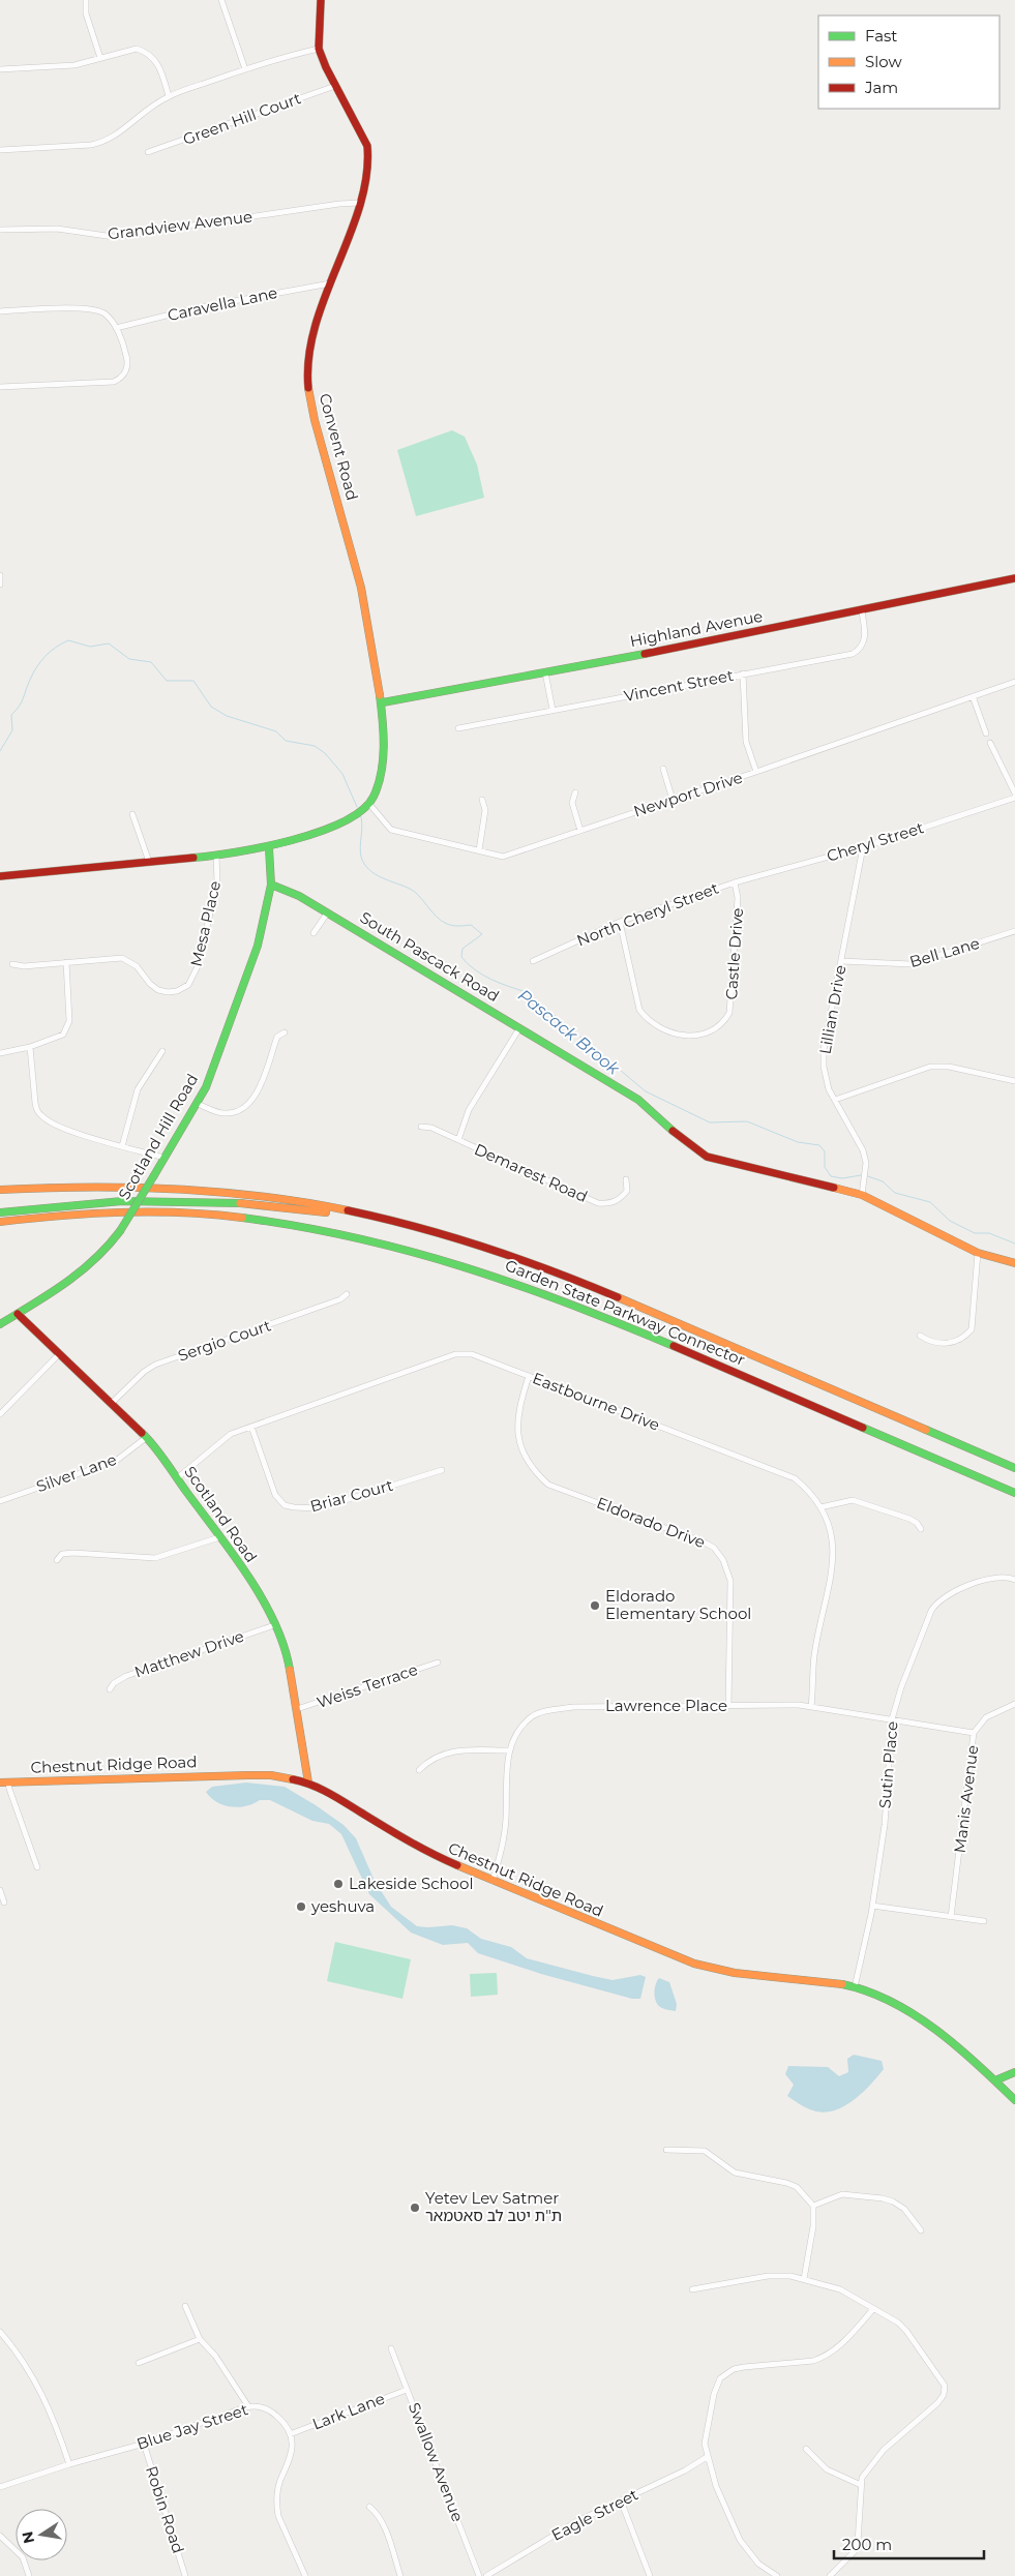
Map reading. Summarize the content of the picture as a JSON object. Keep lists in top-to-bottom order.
{
  "streets": {
    "main road": [
      "Convent Road",
      "Highland Avenue",
      "South Pascack Road",
      "Scotland Hill Road",
      "Garden State Parkway Connector",
      "Scotland Road",
      "Chestnut Ridge Road"
    ],
    "street": [
      "Green Hill Court",
      "Grandview Avenue",
      "Caravella Lane",
      "Vincent Street",
      "Newport Drive",
      "Cheryl Street",
      "North Cheryl Street",
      "Mesa Place",
      "Bell Lane",
      "Castle Drive",
      "Lillian Drive",
      "Demarest Road",
      "Sergio Court",
      "Eastbourne Drive",
      "Silver Lane",
      "Briar Court",
      "Eldorado Drive",
      "Matthew Drive",
      "Weiss Terrace",
      "Lawrence Place",
      "Sutin Place",
      "Manis Avenue",
      "Lark Lane",
      "Blue Jay Street",
      "Swallow Avenue",
      "Robin Road",
      "Eagle Street"
    ]
  },
  "crossings": [
    ["Green Hill Court", "Convent Road"],
    ["Grandview Avenue", "Convent Road"],
    ["Caravella Lane", "Convent Road"],
    ["Convent Road", "Highland Avenue"],
    ["Convent Road", "Newport Drive"],
    ["Highland Avenue", "Vincent Street"],
    ["Cheryl Street", "North Cheryl Street"],
    ["Cheryl Street", "Castle Drive"],
    ["Cheryl Street", "Lillian Drive"],
    ["North Cheryl Street", "Castle Drive"],
    ["Bell Lane", "Lillian Drive"],
    ["South Pascack Road", "Lillian Drive"],
    ["South Pascack Road", "Scotland Hill Road"],
    ["Scotland Hill Road", "Scotland Road"],
    ["Sergio Court", "Scotland Road"],
    ["Eastbourne Drive", "Briar Court"],
    ["Eastbourne Drive", "Scotland Road"],
    ["Eastbourne Drive", "Eldorado Drive"],
    ["Eastbourne Drive", "Lawrence Place"],
    ["Silver Lane", "Scotland Road"],
    ["Scotland Road", "Matthew Drive"],
    ["Scotland Road", "Weiss Terrace"],
    ["Scotland Road", "Chestnut Ridge Road"],
    ["Eldorado Drive", "Lawrence Place"],
    ["Lawrence Place", "Chestnut Ridge Road"],
    ["Lawrence Place", "Sutin Place"],
    ["Lawrence Place", "Manis Avenue"],
    ["Chestnut Ridge Road", "Sutin Place"],
    ["Lark Lane", "Blue Jay Street"],
    ["Lark Lane", "Swallow Avenue"],
    ["Blue Jay Street", "Robin Road"]
  ],
  "water": ["Pascack Brook"],
  "places": [
    "Eldorado Elementary School",
    "Lakeside School",
    "yeshuva",
    "Yetev Lev Satmer ת\"ת יטב לב סאטמאר"
  ],
  "legend": ["Fast", "Slow", "Jam"],
  "scale_bar": "200 m",
  "north": "left"
}
